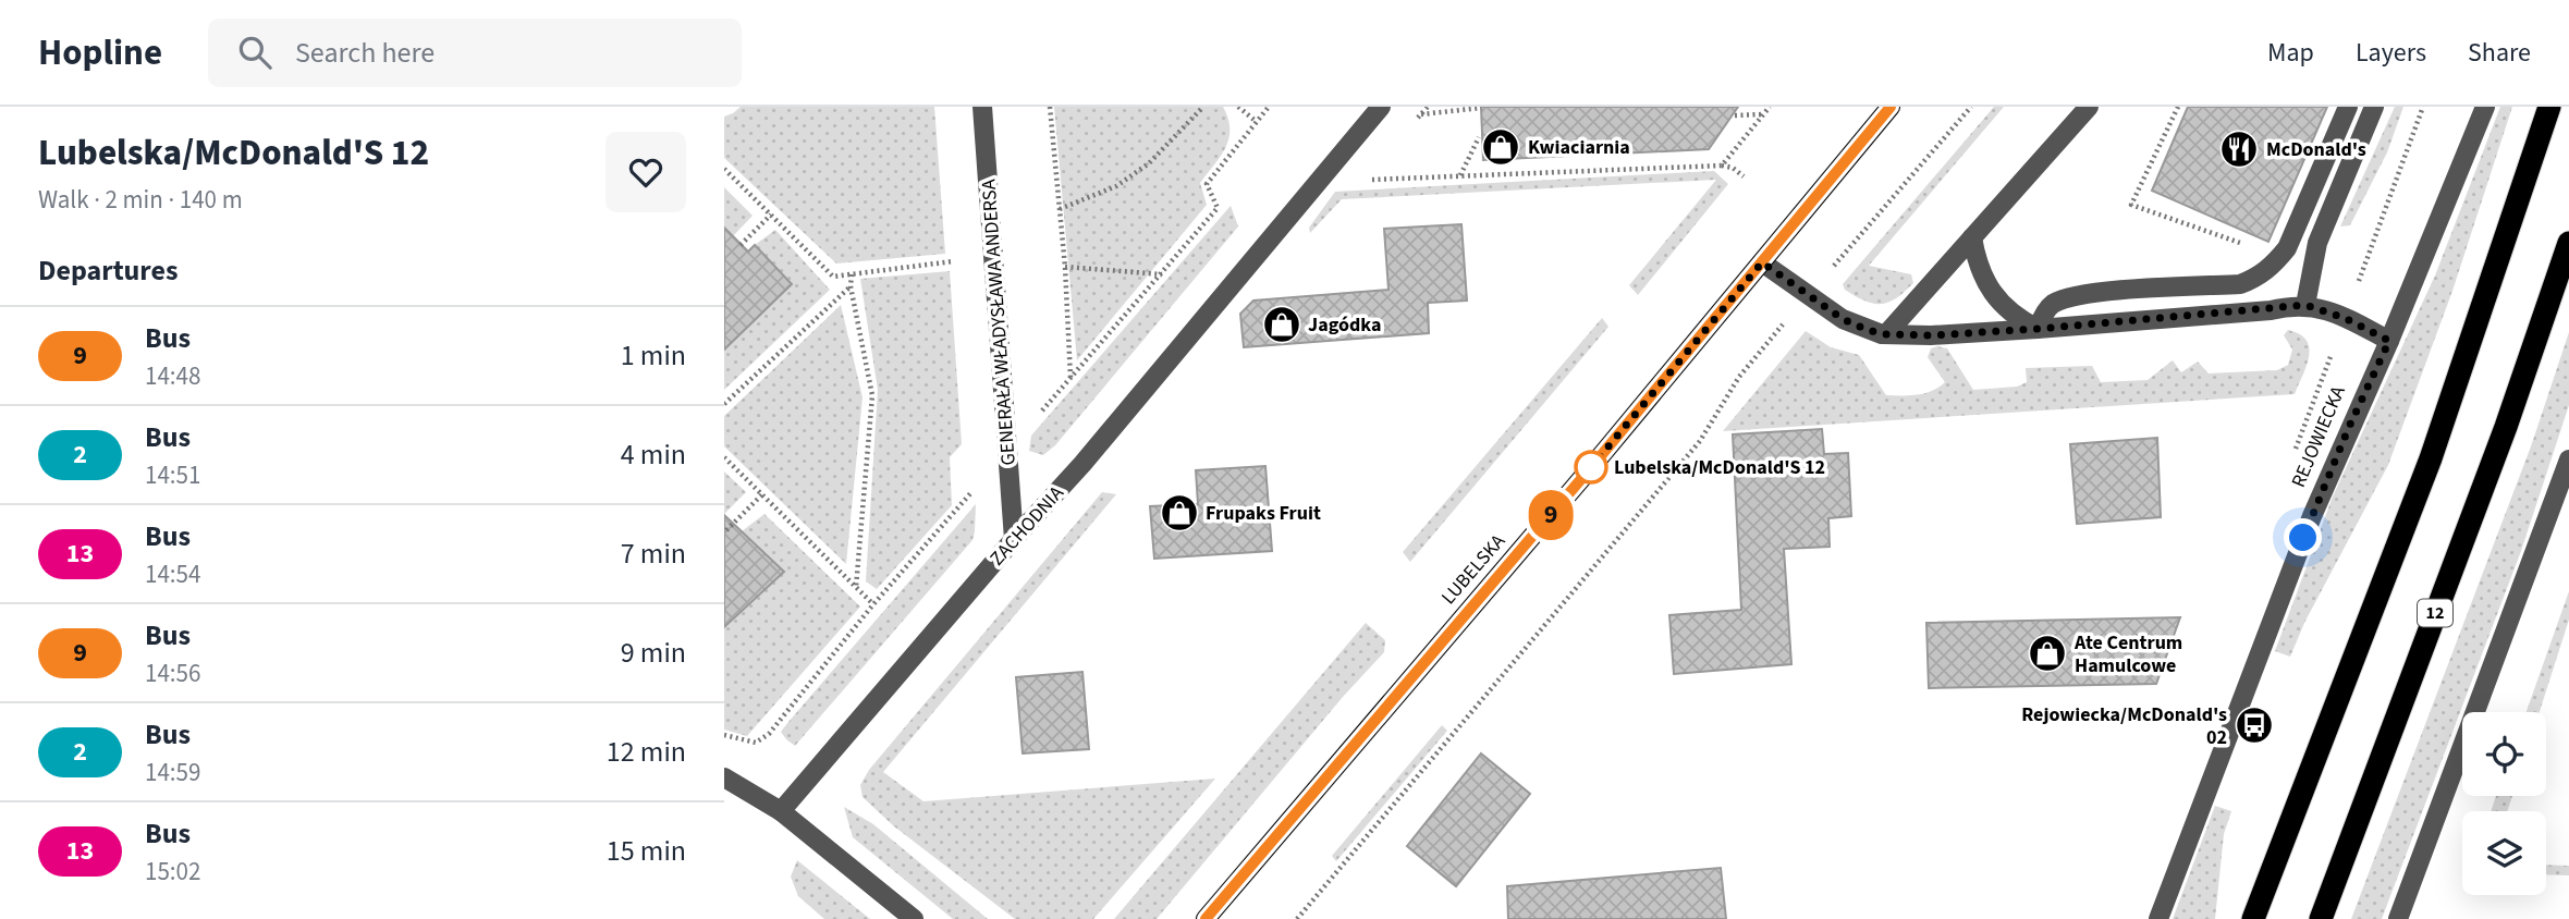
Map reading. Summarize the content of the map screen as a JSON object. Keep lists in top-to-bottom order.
{
  "streets": {
    "highway": ["12"],
    "main road": ["LUBELSKA"],
    "street": ["GENERAŁA WŁADYSŁAWA ANDERSA", "REJOWIECKA", "ZACHODNIA"]
  },
  "crossings": [
    ["GENERAŁA WŁADYSŁAWA ANDERSA", "ZACHODNIA"]
  ],
  "places": {
    "shop": [
      "Kwiaciarnia",
      "Jagódka",
      "Frupaks Fruit",
      "Ate Centrum Hamulcowe"
    ],
    "restaurant": ["McDonald's"],
    "other": ["Lubelska/McDonald'S 12"],
    "bus stop": ["Rejowiecka/McDonald's 02"]
  },
  "lines": ["bus line 9"],
  "page": {
    "header": "Hopline",
    "search": "Search here",
    "nav": ["Map", "Layers", "Share"],
    "heading": [
      ["Lubelska/McDonald'S 12", "Walk · 2 min · 140 m"],
      "Departures"
    ],
    "on_map": "9",
    "list": [
      {
        "mark": "9",
        "name": "Bus",
        "note": "14:48",
        "value": "1 min"
      },
      {
        "mark": "2",
        "name": "Bus",
        "note": "14:51",
        "value": "4 min"
      },
      {
        "mark": "13",
        "name": "Bus",
        "note": "14:54",
        "value": "7 min"
      },
      {
        "mark": "9",
        "name": "Bus",
        "note": "14:56",
        "value": "9 min"
      },
      {
        "mark": "2",
        "name": "Bus",
        "note": "14:59",
        "value": "12 min"
      },
      {
        "mark": "13",
        "name": "Bus",
        "note": "15:02",
        "value": "15 min"
      }
    ]
  }
}
